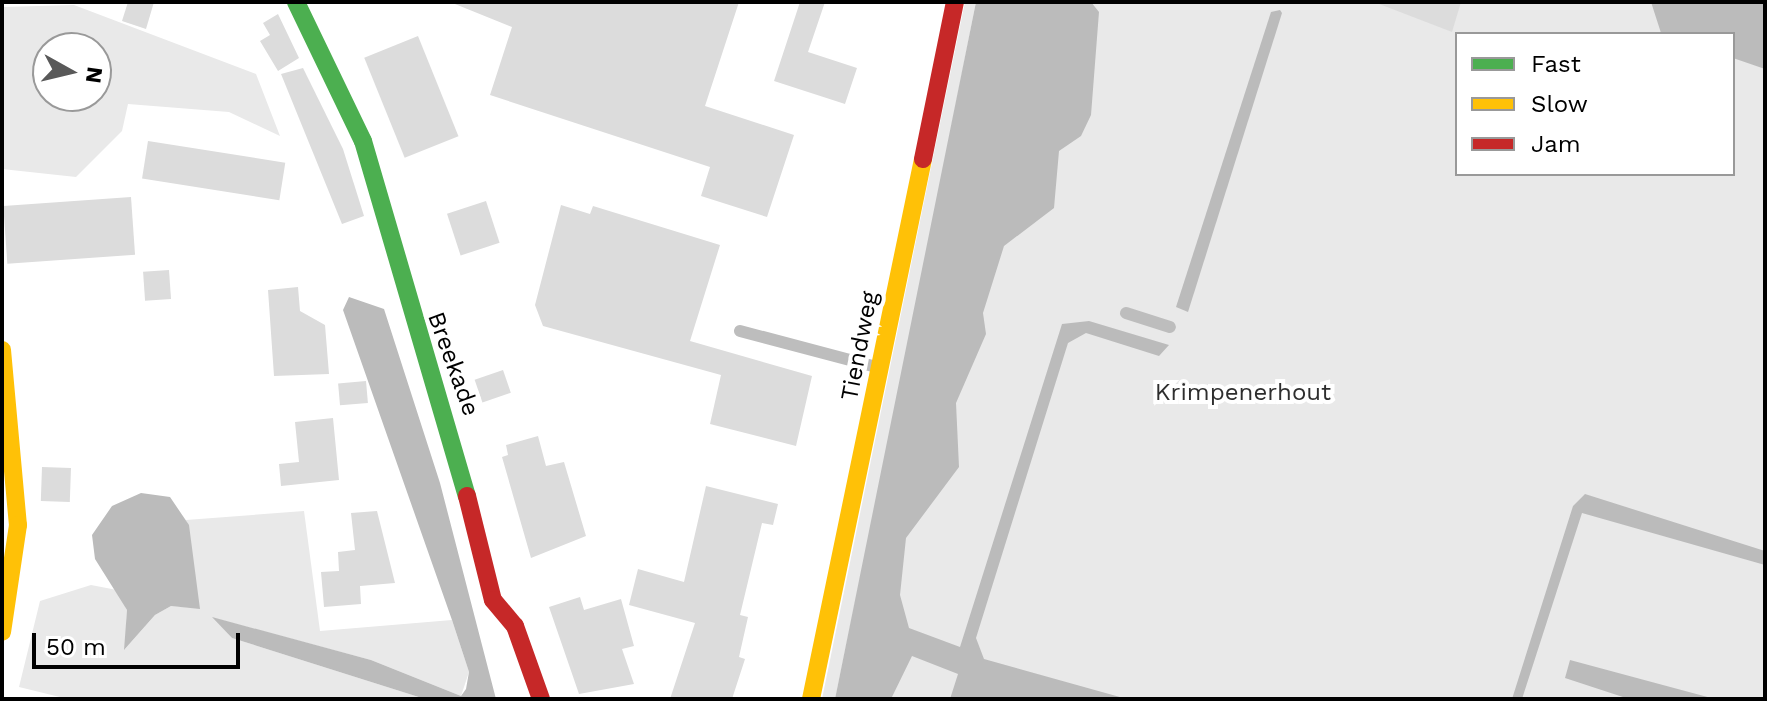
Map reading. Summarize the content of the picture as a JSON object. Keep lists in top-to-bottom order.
{
  "streets": {
    "street": ["Tiendweg", "Breekade"]
  },
  "parks": ["Krimpenerhout"],
  "legend": ["Fast", "Slow", "Jam"],
  "scale_bar": "50 m",
  "north": "right"
}
